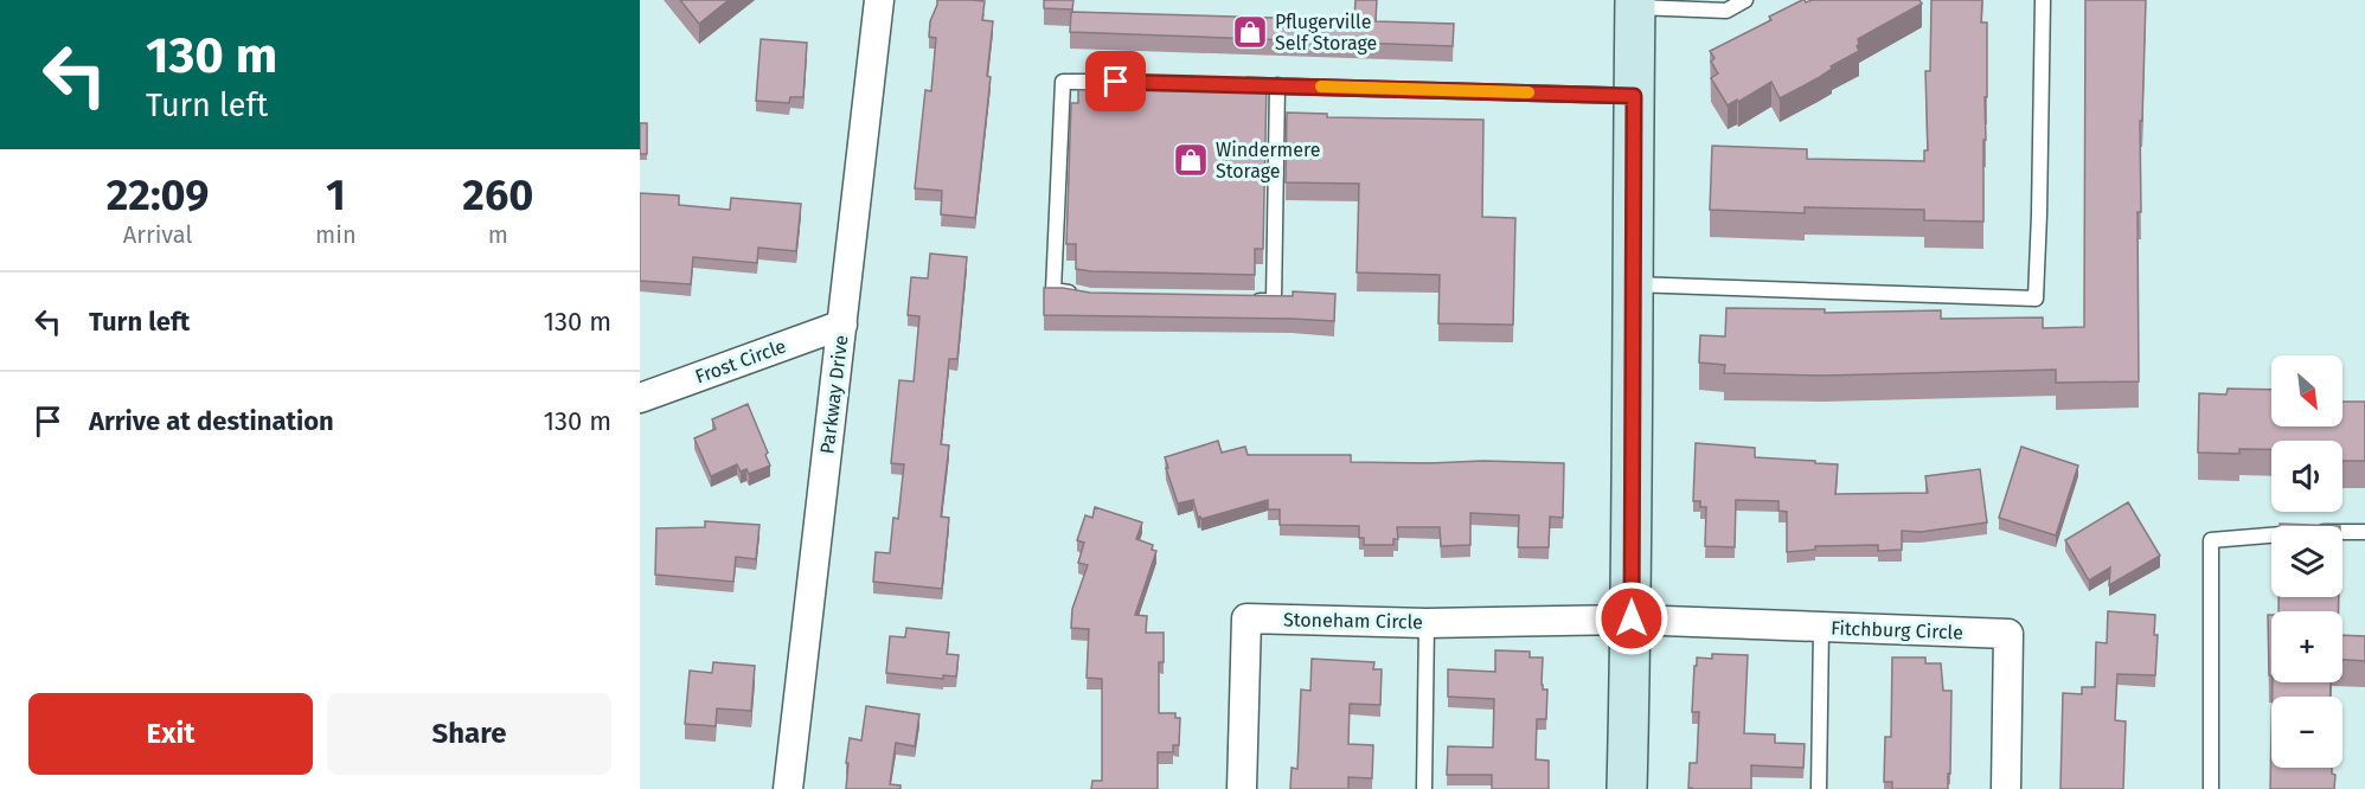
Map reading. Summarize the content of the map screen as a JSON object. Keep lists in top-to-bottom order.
{
  "streets": {
    "street": [
      "Frost Circle",
      "Parkway Drive",
      "Stoneham Circle",
      "Fitchburg Circle"
    ]
  },
  "crossings": [
    ["Frost Circle", "Parkway Drive"],
    ["Stoneham Circle", "Fitchburg Circle"]
  ],
  "places": {
    "shop": ["Pflugerville Self Storage", "Windermere Storage"]
  },
  "north": "bottom right",
  "page": {
    "turn": ["130 m", "Turn left"],
    "eta": [
      "22:09",
      "Arrival",
      "1",
      "min",
      "260",
      "m"
    ],
    "list": [
      {
        "name": "Turn left",
        "value": "130 m"
      },
      {
        "name": "Arrive at destination",
        "value": "130 m"
      }
    ],
    "map_buttons": ["+", "−"],
    "buttons": ["Exit", "Share"]
  }
}
